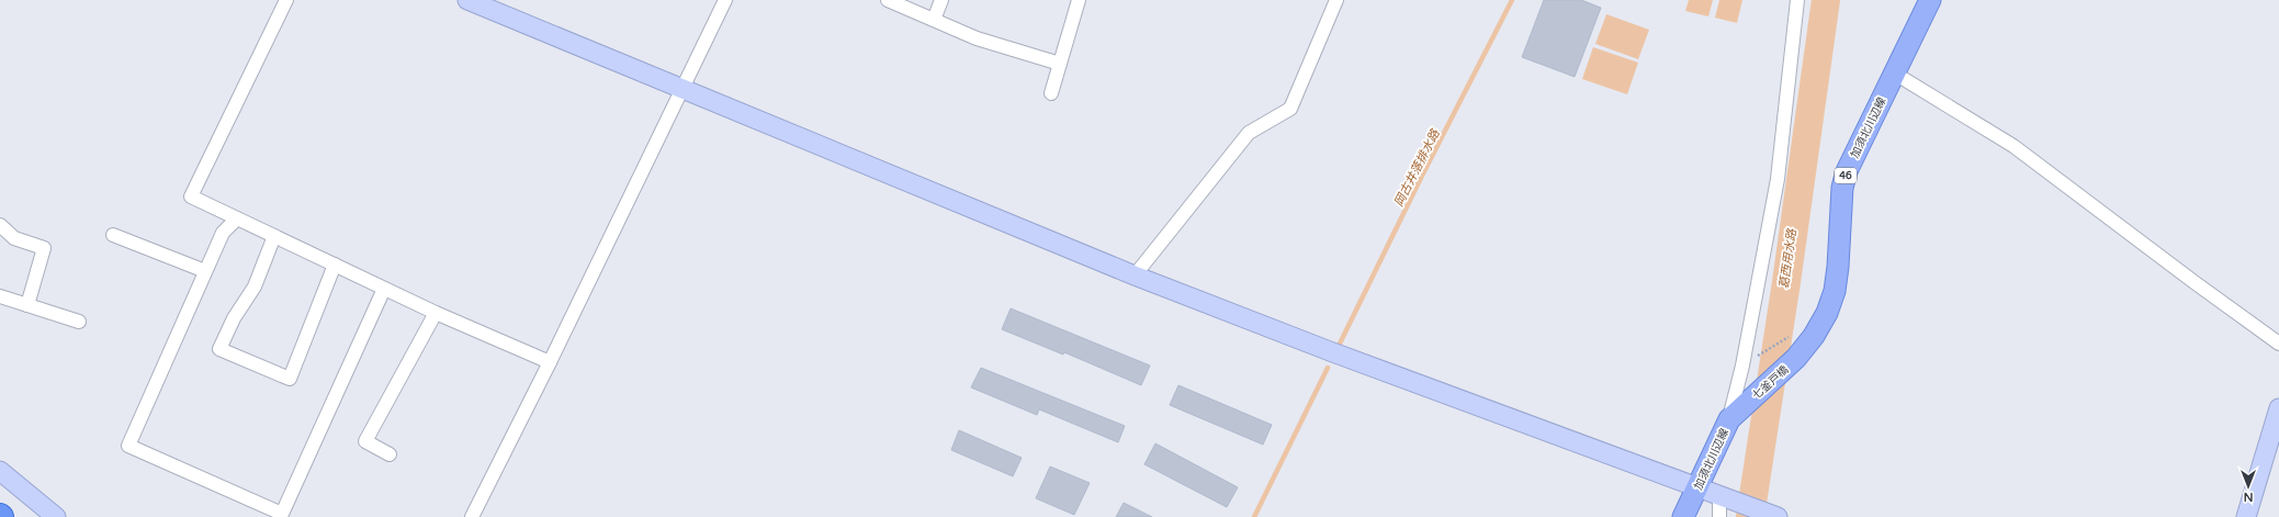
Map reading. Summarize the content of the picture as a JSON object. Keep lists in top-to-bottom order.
{
  "streets": {
    "main road": ["加須北川辺線", "46", "七釜戸橋"]
  },
  "crossings": [
    ["加須北川辺線", "七釜戸橋"]
  ],
  "water": ["岡古井落排水路", "葛西用水路"],
  "north": "bottom"
}
